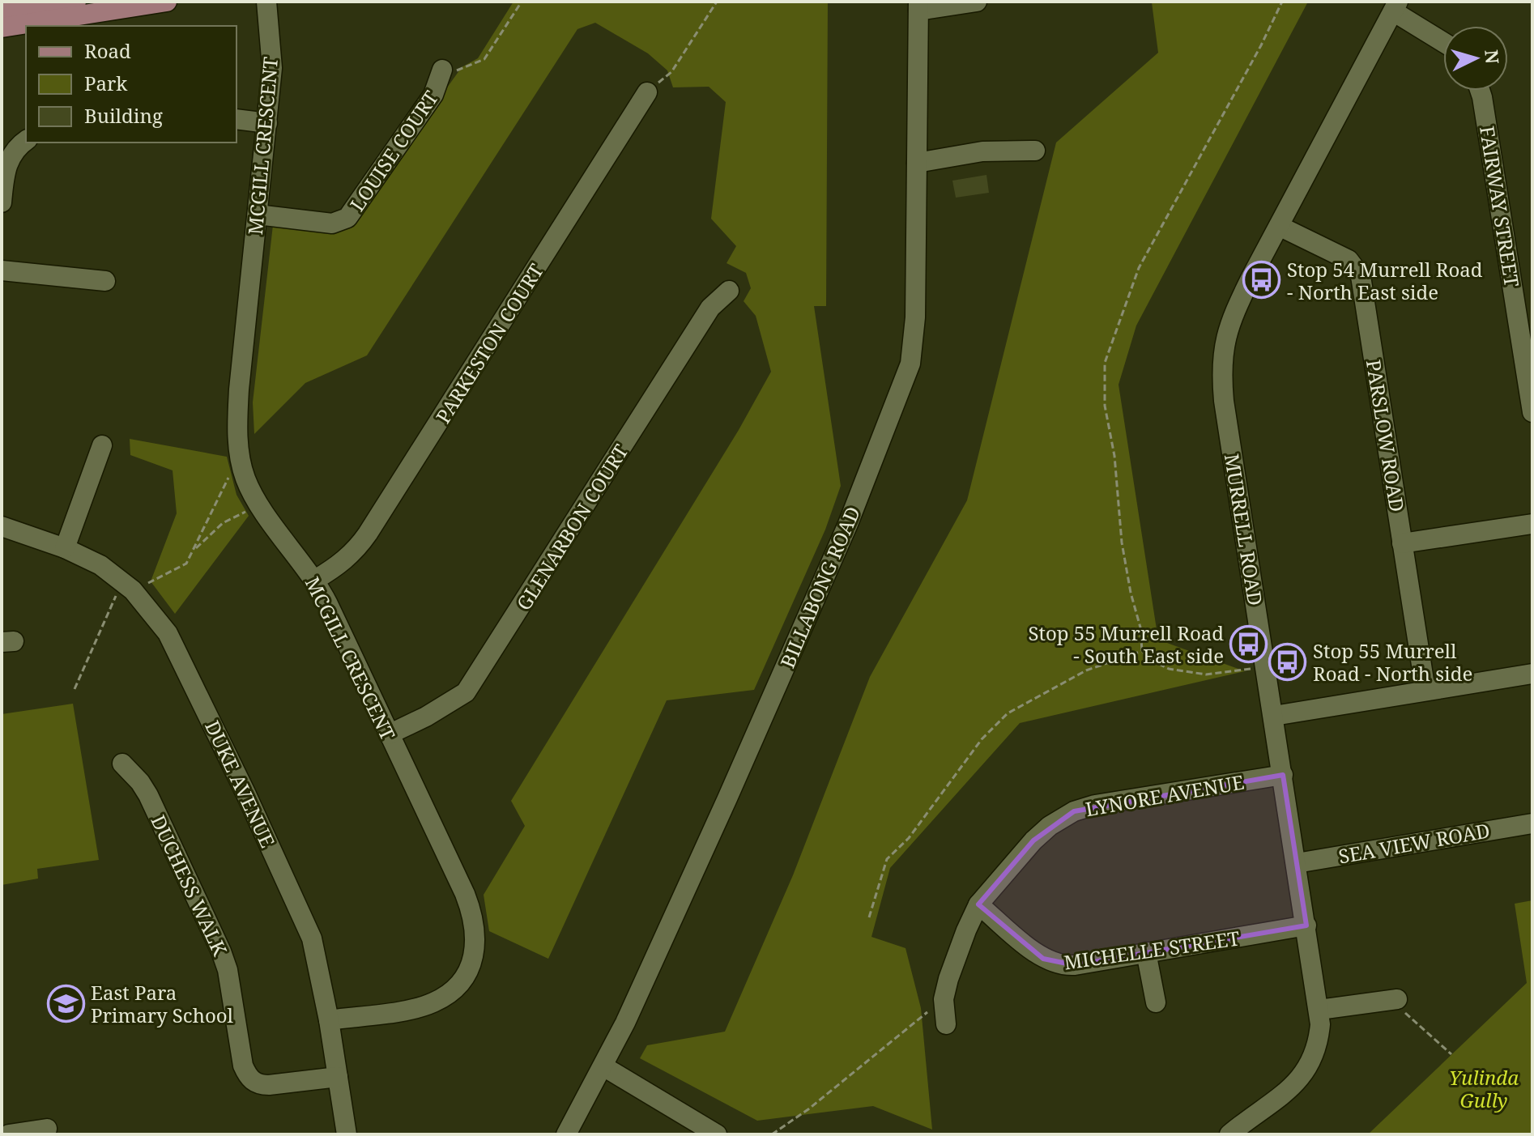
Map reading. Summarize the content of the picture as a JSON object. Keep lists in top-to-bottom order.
{
  "streets": {
    "street": [
      "MCGILL CRESCENT",
      "LOUISE COURT",
      "FAIRWAY STREET",
      "PARKESTON COURT",
      "PARSLOW ROAD",
      "GLENARBON COURT",
      "MURRELL ROAD",
      "BILLABONG ROAD",
      "DUKE AVENUE",
      "LYNORE AVENUE",
      "SEA VIEW ROAD",
      "DUCHESS WALK",
      "MICHELLE STREET"
    ]
  },
  "crossings": [
    ["MCGILL CRESCENT", "LOUISE COURT"],
    ["MCGILL CRESCENT", "PARKESTON COURT"],
    ["MCGILL CRESCENT", "GLENARBON COURT"],
    ["MCGILL CRESCENT", "DUKE AVENUE"],
    ["PARSLOW ROAD", "MURRELL ROAD"],
    ["MURRELL ROAD", "LYNORE AVENUE"],
    ["MURRELL ROAD", "SEA VIEW ROAD"],
    ["MURRELL ROAD", "MICHELLE STREET"],
    ["DUKE AVENUE", "DUCHESS WALK"],
    ["LYNORE AVENUE", "MICHELLE STREET"]
  ],
  "parks": ["Yulinda Gully"],
  "places": {
    "bus stop": ["Stop 54 Murrell Road - North East side", "Stop 55 Murrell Road - South East side", "Stop 55 Murrell Road - North side"],
    "school or university": ["East Para Primary School"]
  },
  "legend": ["Road", "Park", "Building"],
  "north": "right"
}
